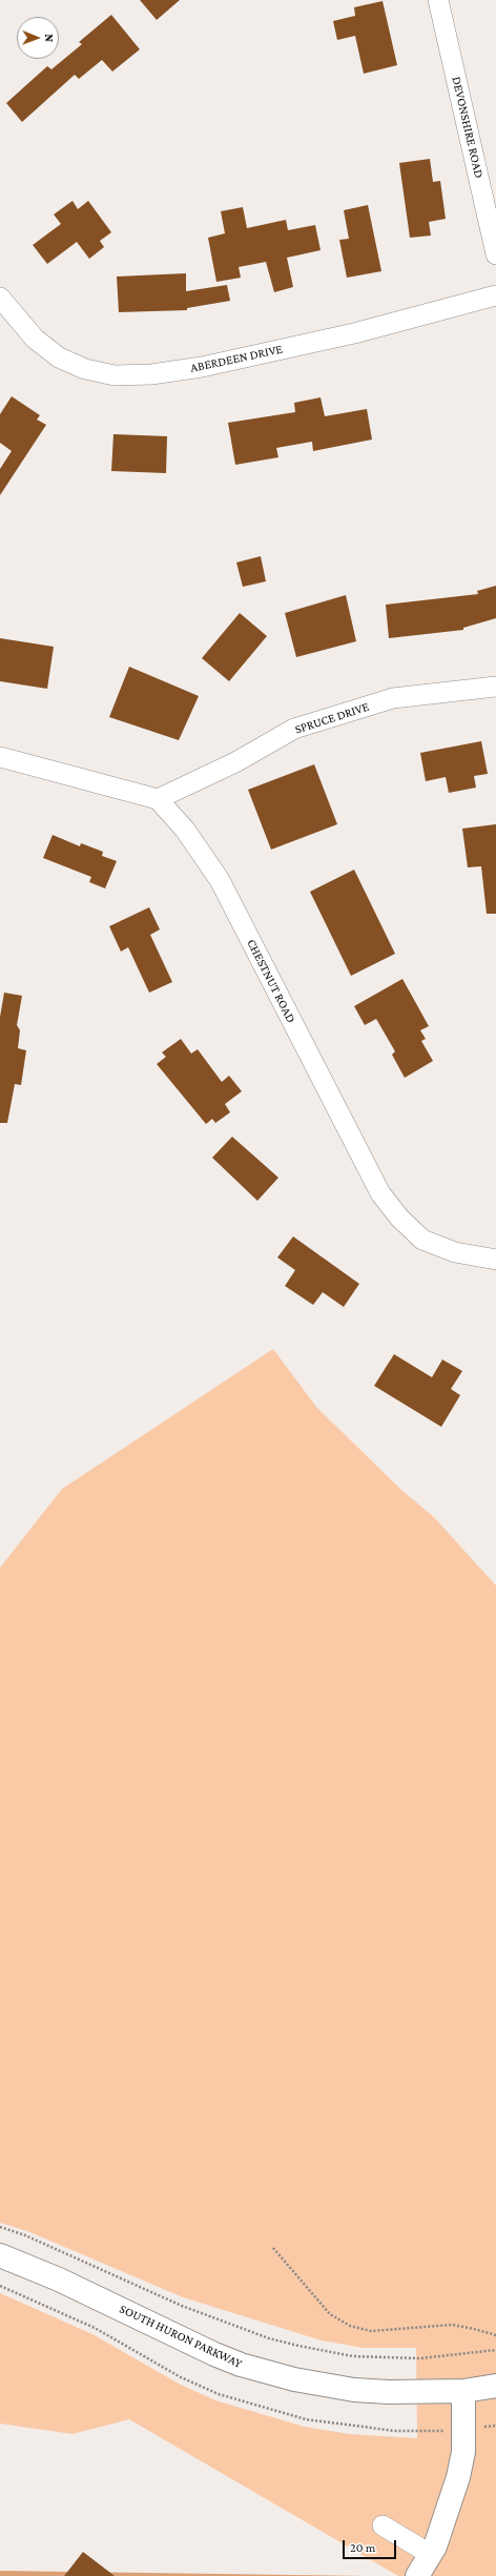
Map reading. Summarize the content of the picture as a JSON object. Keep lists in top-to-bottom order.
{
  "streets": {
    "main road": ["SOUTH HURON PARKWAY"],
    "street": [
      "DEVONSHIRE ROAD",
      "ABERDEEN DRIVE",
      "SPRUCE DRIVE",
      "CHESTNUT ROAD"
    ]
  },
  "crossings": [
    ["SPRUCE DRIVE", "CHESTNUT ROAD"]
  ],
  "scale_bar": "20 m",
  "north": "right"
}
